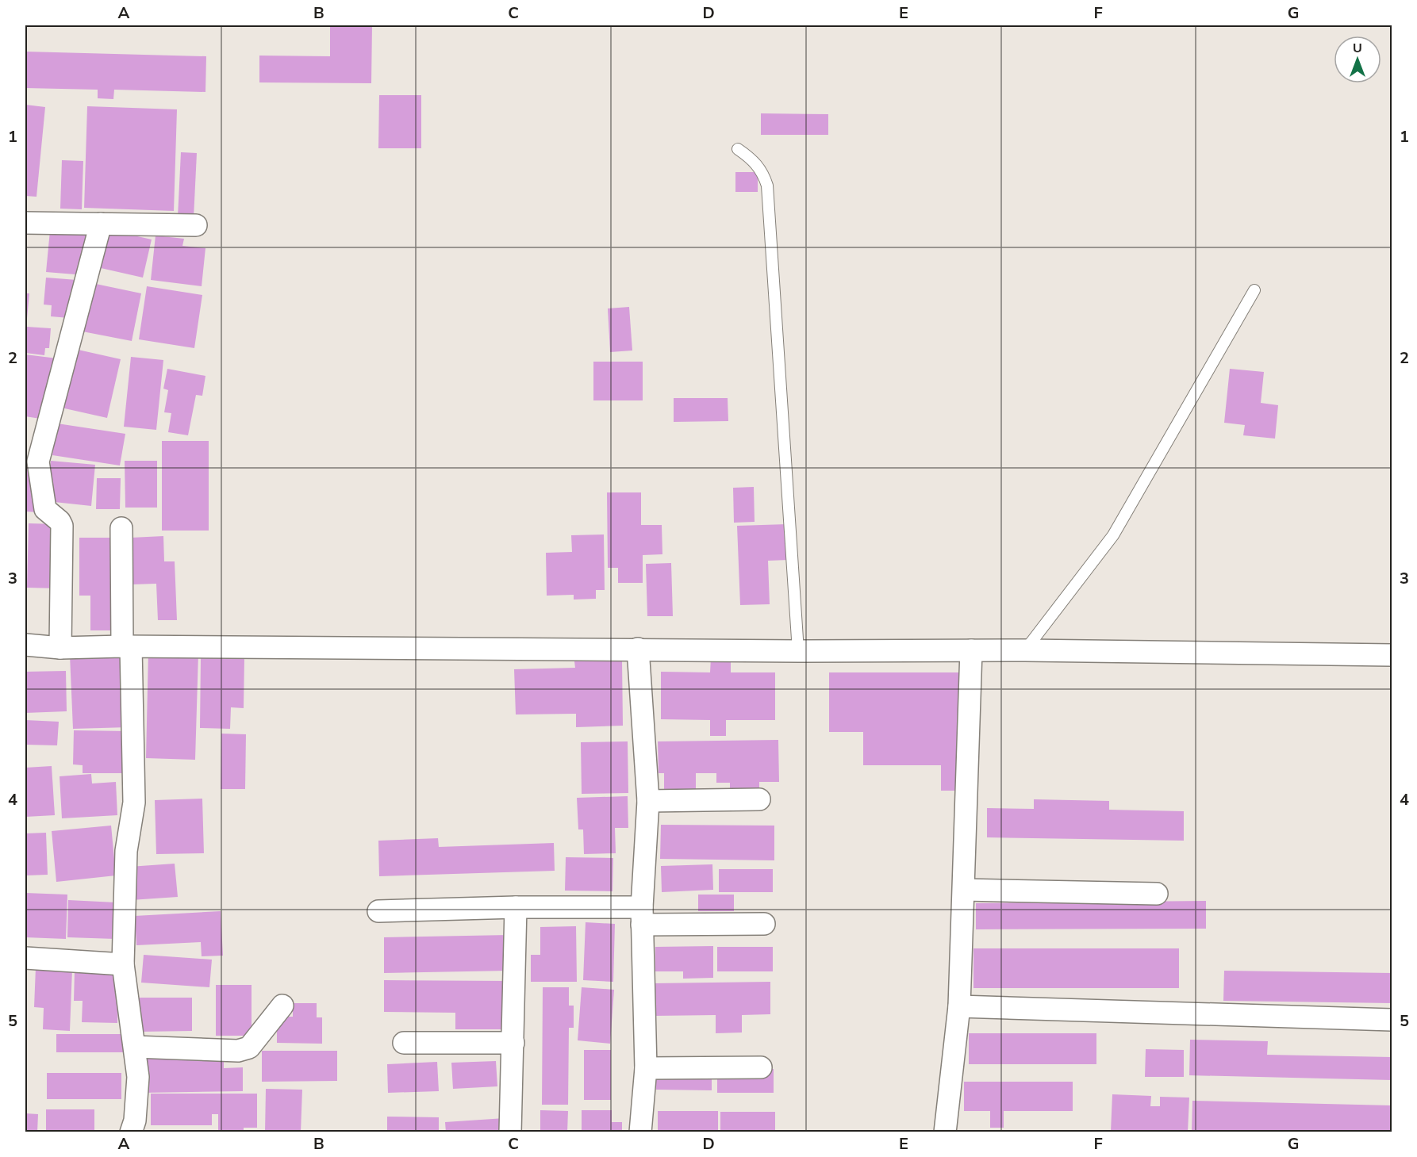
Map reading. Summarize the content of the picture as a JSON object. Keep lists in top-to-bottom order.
{
  "north": "top",
  "grid": {
    "columns": [
      "A",
      "B",
      "C",
      "D",
      "E",
      "F",
      "G"
    ],
    "rows": [
      "1",
      "2",
      "3",
      "4",
      "5"
    ]
  }
}
